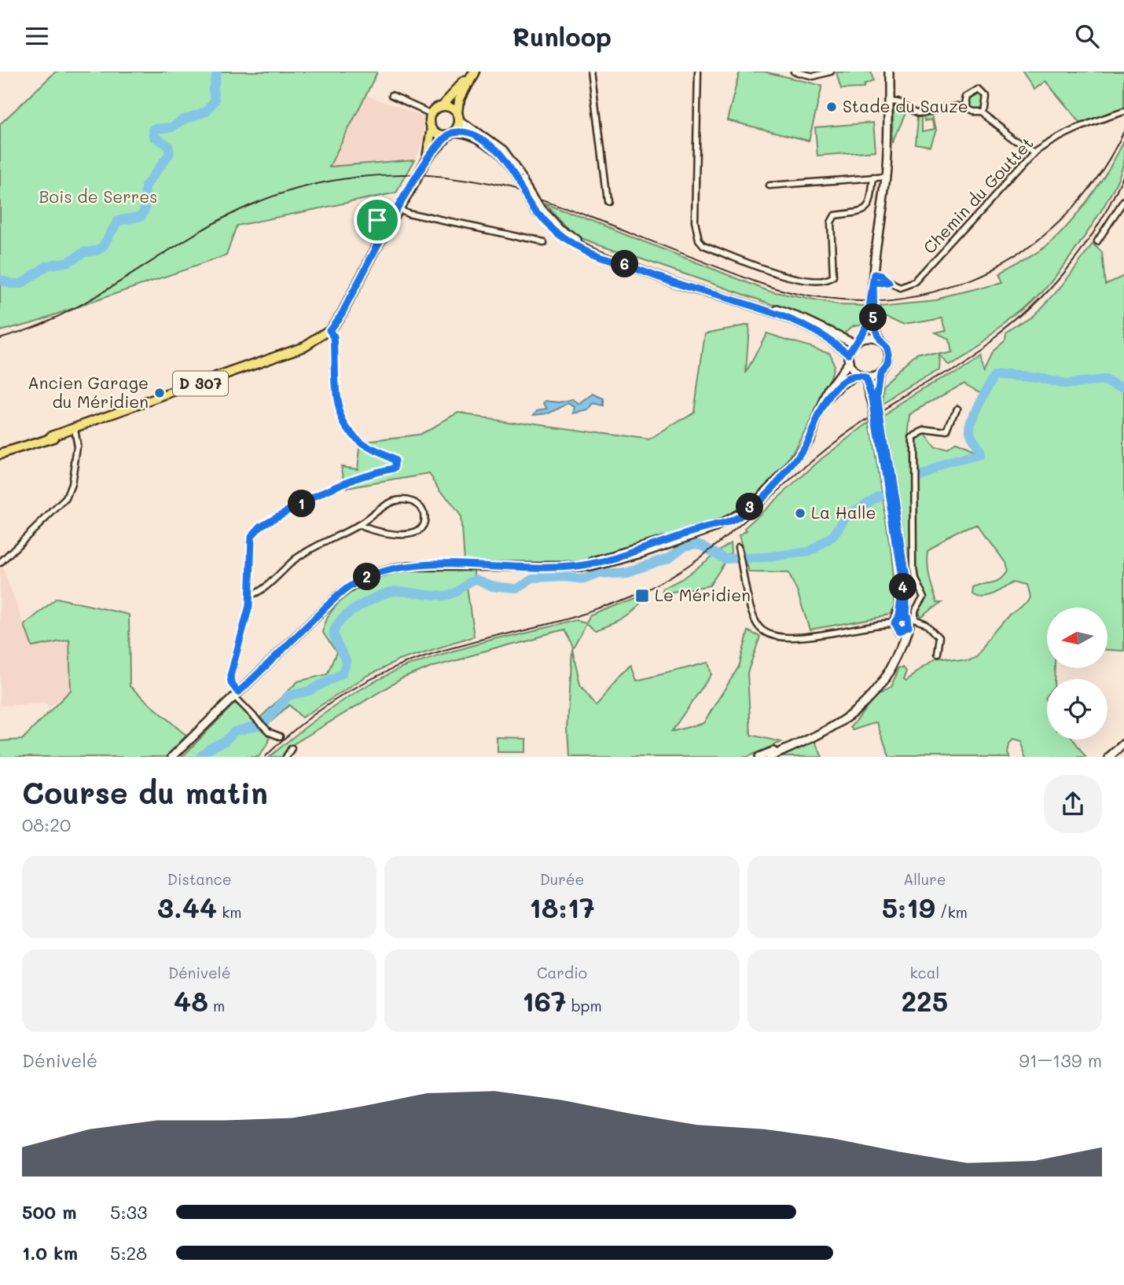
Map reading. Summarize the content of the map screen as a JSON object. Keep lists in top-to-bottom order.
{
  "streets": {
    "main road": ["D 307"],
    "street": ["Chemin du Gouttet"]
  },
  "parks": ["Bois de Serres"],
  "places": {
    "other": ["Stade du Sauze", "Ancien Garage du Méridien", "La Halle"],
    "transit": ["Le Méridien"]
  },
  "north": "left",
  "page": {
    "header": "Runloop",
    "pins": [
      "6",
      "5",
      "1",
      "3",
      "2",
      "4"
    ],
    "heading": ["Course du matin", "08:20"],
    "stats": [
      ["Distance", "3.44 km"],
      ["Durée", "18:17"],
      ["Allure", "5:19 /km"],
      ["Dénivelé", "48 m"],
      ["Cardio", "167 bpm"],
      ["kcal", "225"]
    ],
    "chart": ["Dénivelé", "91–139 m"],
    "list": [
      {
        "name": "500 m",
        "note": "5:33"
      },
      {
        "name": "1.0 km",
        "note": "5:28"
      }
    ]
  }
}
